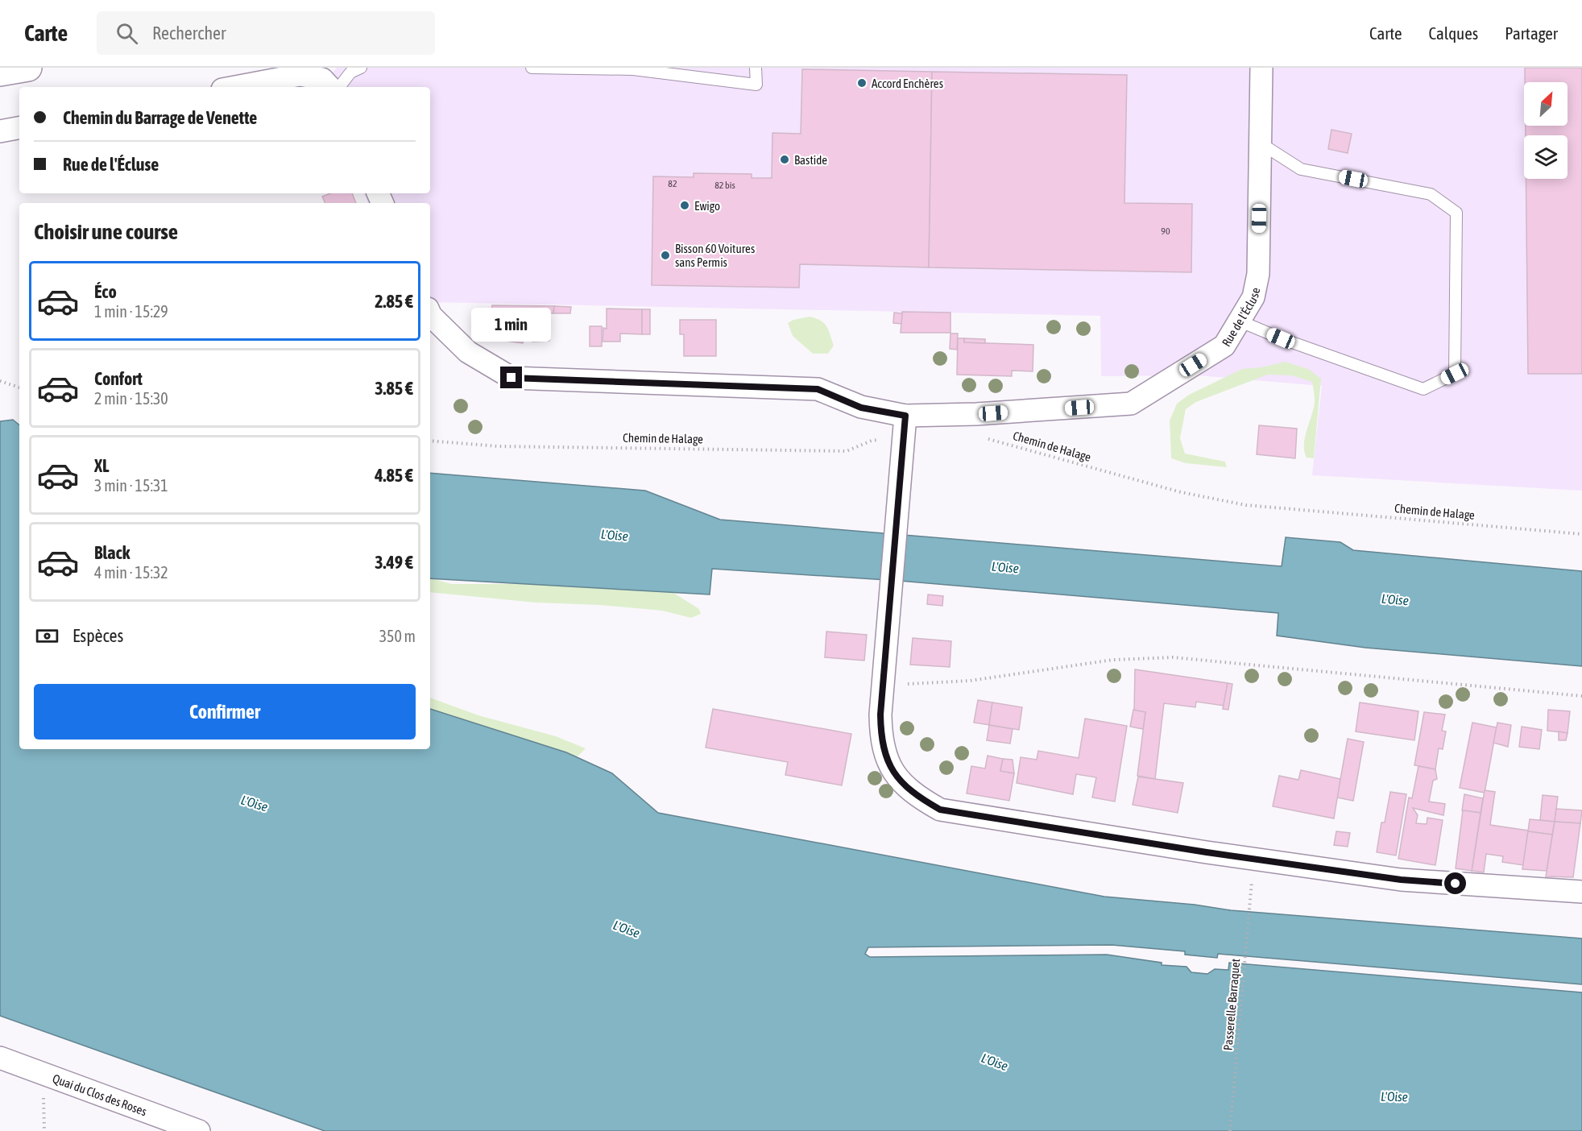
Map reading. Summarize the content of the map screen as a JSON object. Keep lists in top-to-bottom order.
{
  "streets": {
    "street": ["Rue de l'Écluse", "Quai du Clos des Roses"],
    "path": ["Chemin de Halage", "Passerelle Barraquet"]
  },
  "water": ["L'Oise"],
  "places": [
    "Accord Enchères",
    "Bastide",
    "Ewigo",
    "Bisson 60 Voitures sans Permis"
  ],
  "house_numbers": ["82", "82 bis", "90"],
  "north": "top right",
  "page": {
    "header": "Carte",
    "search": "Rechercher",
    "nav": ["Carte", "Calques", "Partager"],
    "banner": ["Chemin du Barrage de Venette", "Rue de l'Écluse"],
    "heading": "Choisir une course",
    "list": [
      {
        "name": "Éco",
        "note": "1 min · 15:29",
        "value": "2.85 €"
      },
      {
        "name": "Confort",
        "note": "2 min · 15:30",
        "value": "3.85 €"
      },
      {
        "name": "XL",
        "note": "3 min · 15:31",
        "value": "4.85 €"
      },
      {
        "name": "Black",
        "note": "4 min · 15:32",
        "value": "3.49 €"
      }
    ],
    "bubble": "1 min",
    "pay": ["Espèces", "350 m"],
    "buttons": "Confirmer"
  }
}
